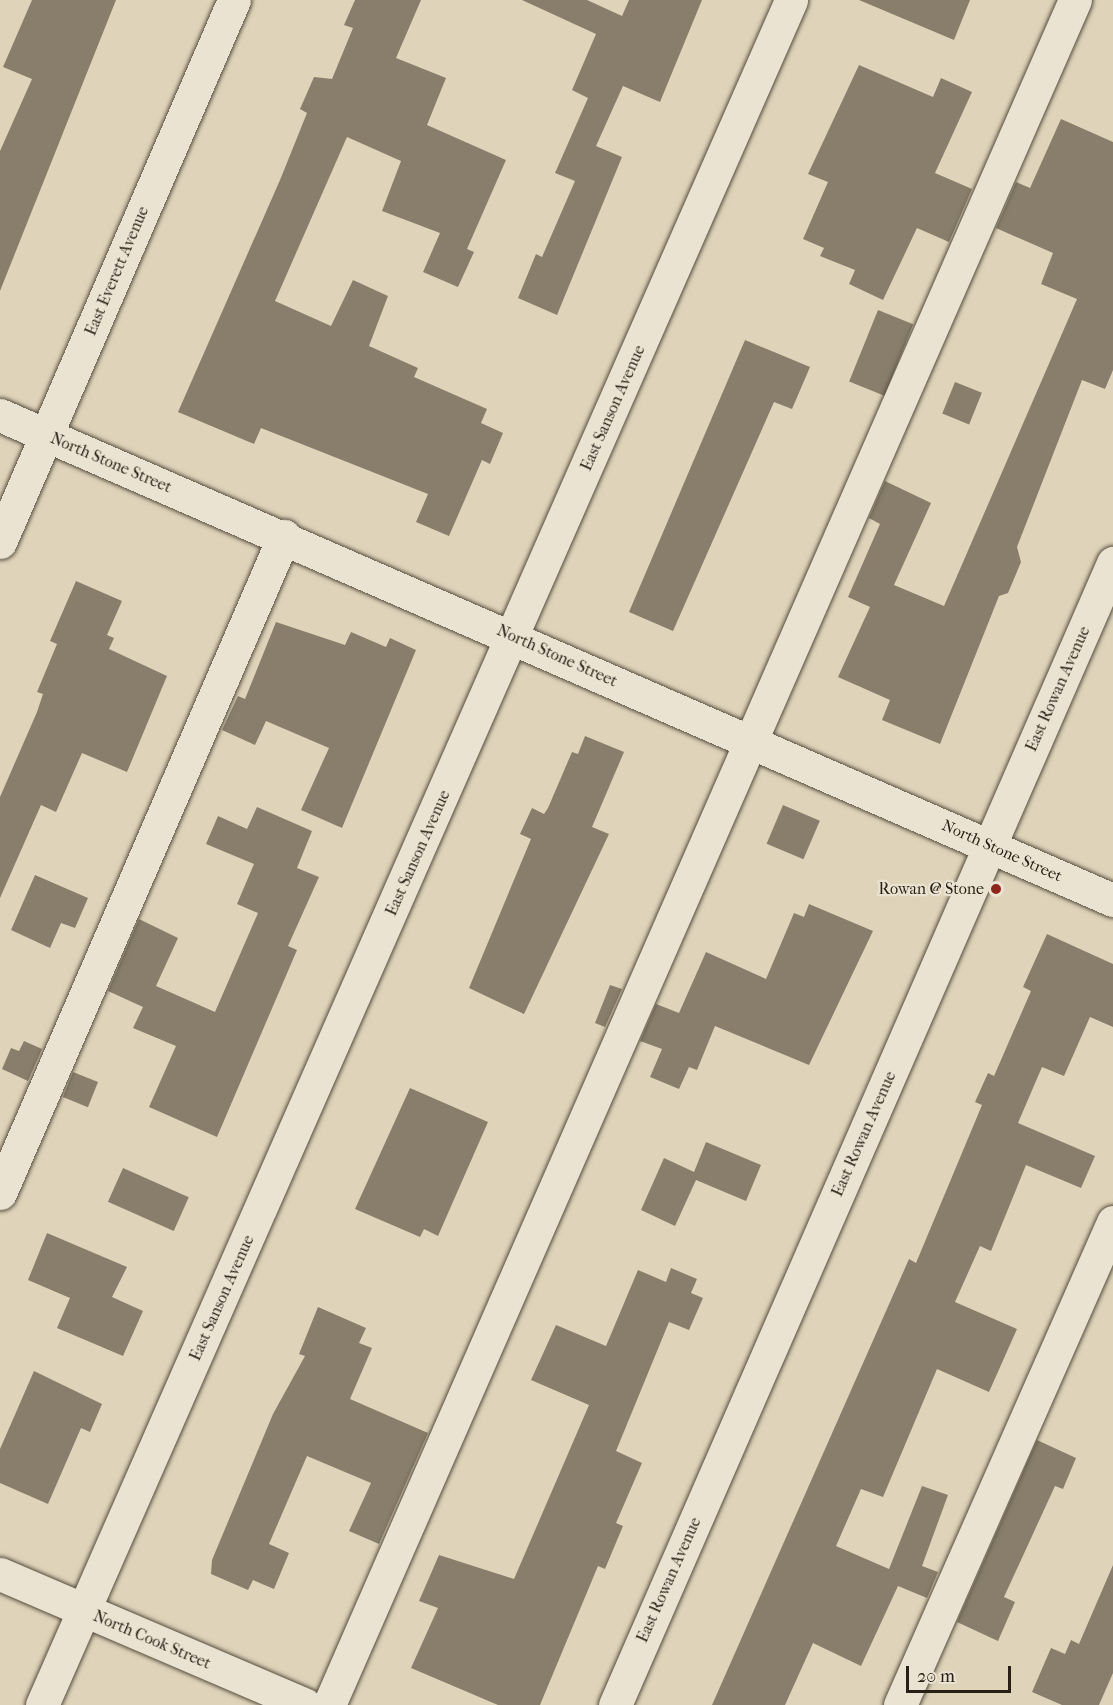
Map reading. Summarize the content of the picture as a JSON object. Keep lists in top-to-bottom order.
{
  "streets": {
    "street": [
      "East Everett Avenue",
      "East Sanson Avenue",
      "North Stone Street",
      "East Rowan Avenue",
      "North Cook Street"
    ]
  },
  "crossings": [
    ["East Everett Avenue", "North Stone Street"],
    ["East Sanson Avenue", "North Stone Street"],
    ["East Sanson Avenue", "North Cook Street"],
    ["North Stone Street", "East Rowan Avenue"]
  ],
  "places": ["Rowan @ Stone"],
  "scale_bar": "20 m"
}
